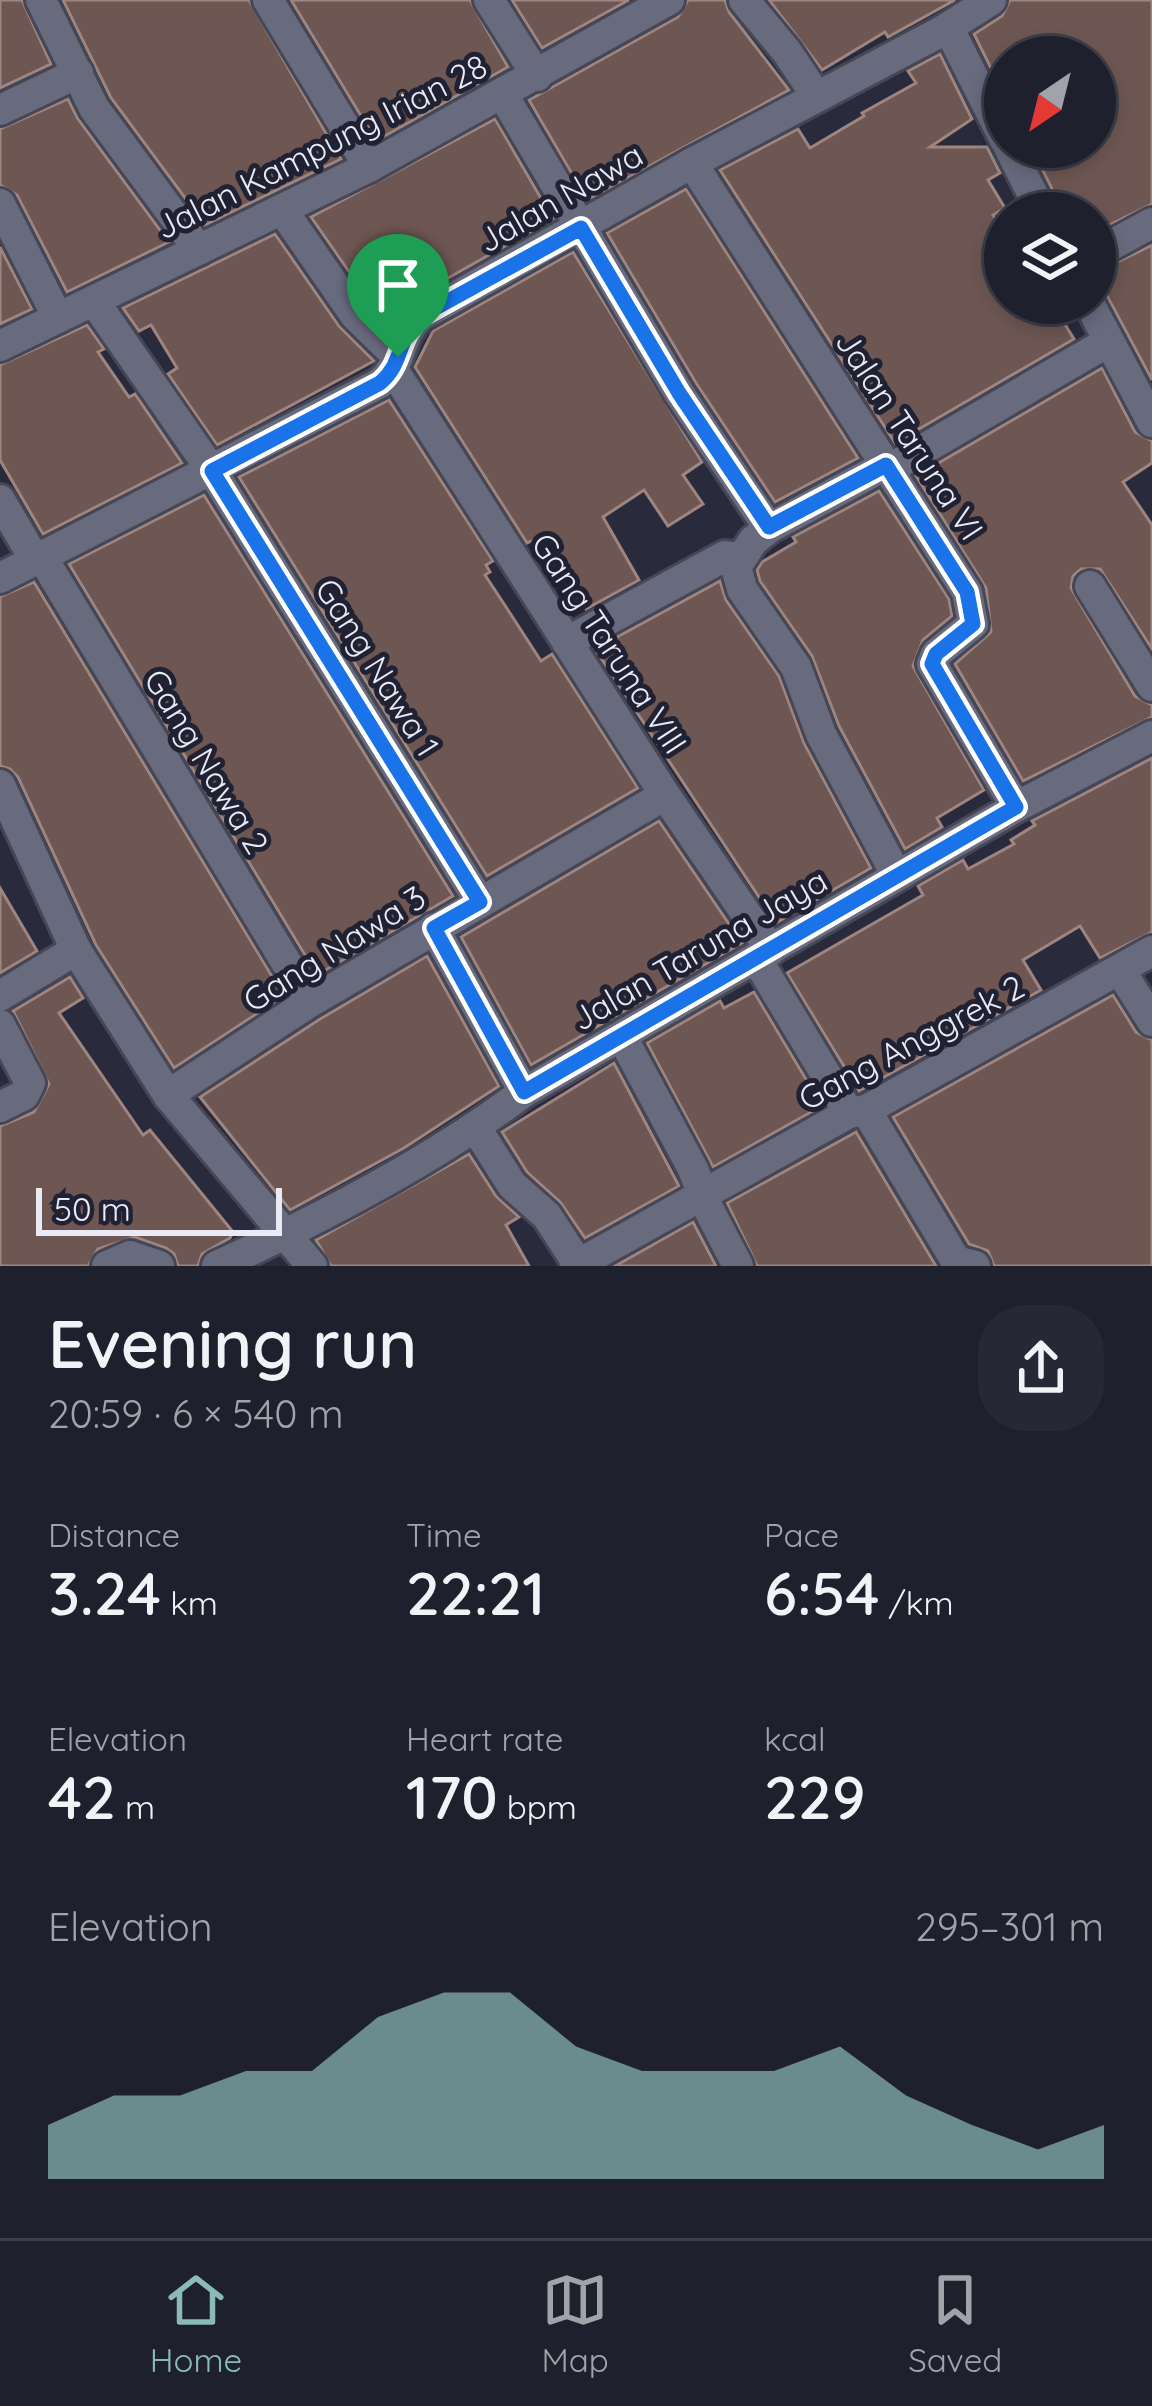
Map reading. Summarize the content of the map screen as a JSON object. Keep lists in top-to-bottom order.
{
  "streets": {
    "street": [
      "Jalan Kampung Irian 28",
      "Jalan Nawa",
      "Jalan Taruna VI",
      "Gang Taruna VIII",
      "Gang Nawa 1",
      "Gang Nawa 2",
      "Gang Nawa 3",
      "Jalan Taruna Jaya",
      "Gang Anggrek 2"
    ]
  },
  "crossings": [
    ["Jalan Kampung Irian 28", "Gang Taruna VIII"],
    ["Jalan Kampung Irian 28", "Gang Nawa 1"],
    ["Jalan Nawa", "Jalan Taruna VI"],
    ["Jalan Nawa", "Gang Taruna VIII"],
    ["Jalan Nawa", "Gang Nawa 1"],
    ["Jalan Nawa", "Gang Nawa 2"],
    ["Jalan Taruna VI", "Jalan Taruna Jaya"],
    ["Gang Taruna VIII", "Gang Nawa 3"],
    ["Gang Taruna VIII", "Jalan Taruna Jaya"],
    ["Gang Taruna VIII", "Gang Anggrek 2"],
    ["Gang Nawa 1", "Gang Nawa 3"],
    ["Gang Nawa 2", "Gang Nawa 3"]
  ],
  "scale_bar": "50 m",
  "north": "bottom left",
  "page": {
    "scale": "50 m",
    "heading": ["Evening run", "20:59 · 6 × 540 m"],
    "stats": [
      ["Distance", "3.24 km"],
      ["Time", "22:21"],
      ["Pace", "6:54 /km"],
      ["Elevation", "42 m"],
      ["Heart rate", "170 bpm"],
      ["kcal", "229"]
    ],
    "chart": ["Elevation", "295–301 m"],
    "tabs": ["Home", "Map", "Saved"]
  }
}
